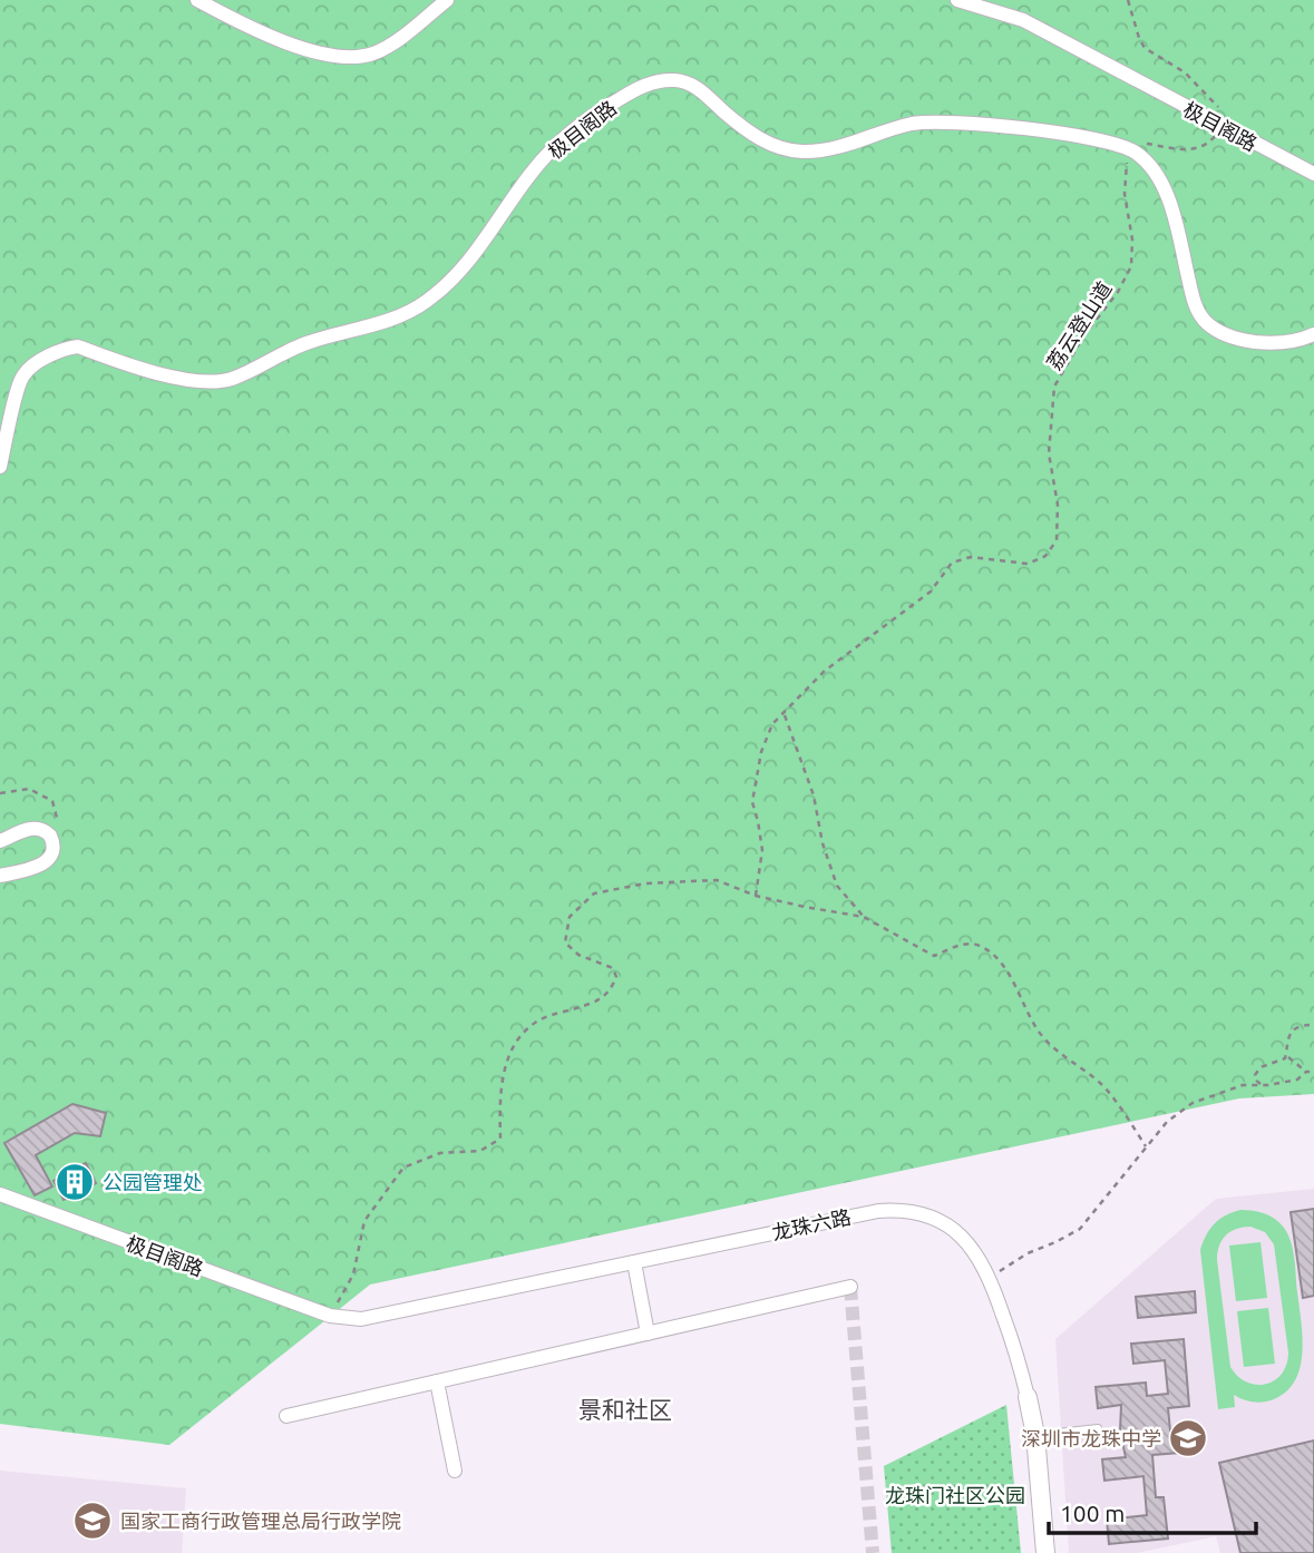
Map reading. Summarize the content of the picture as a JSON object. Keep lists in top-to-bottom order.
{
  "streets": {
    "street": ["极目阁路", "龙珠六路"],
    "path": ["荔云登山道"]
  },
  "crossings": [
    ["极目阁路", "荔云登山道"],
    ["极目阁路", "龙珠六路"]
  ],
  "districts": ["景和社区"],
  "parks": ["龙珠门社区公园"],
  "places": {
    "building": ["公园管理处"],
    "school or university": ["深圳市龙珠中学", "国家工商行政管理总局行政学院"]
  },
  "scale_bar": "100 m"
}
